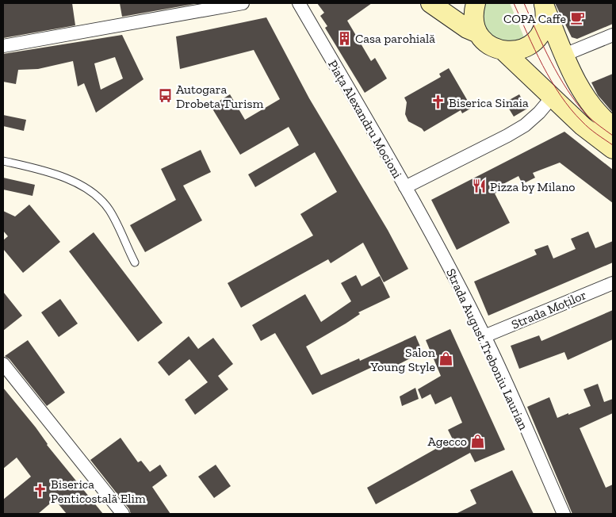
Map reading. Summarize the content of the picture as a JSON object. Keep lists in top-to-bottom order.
{
  "streets": {
    "street": ["Piața Alexandru Mocioni", "Strada Moților", "Strada August Treboniu Laurian"]
  },
  "crossings": [
    ["Piața Alexandru Mocioni", "Strada August Treboniu Laurian"],
    ["Strada Moților", "Strada August Treboniu Laurian"]
  ],
  "places": {
    "cafe": ["COPA Caffe"],
    "building": ["Casa parohială"],
    "bus stop": ["Autogara Drobeta Turism"],
    "church": ["Biserica Sinaia", "Biserica Penticostală Elim"],
    "restaurant": ["Pizza by Milano"],
    "shop": ["Salon Young Style", "Agecco"]
  }
}
